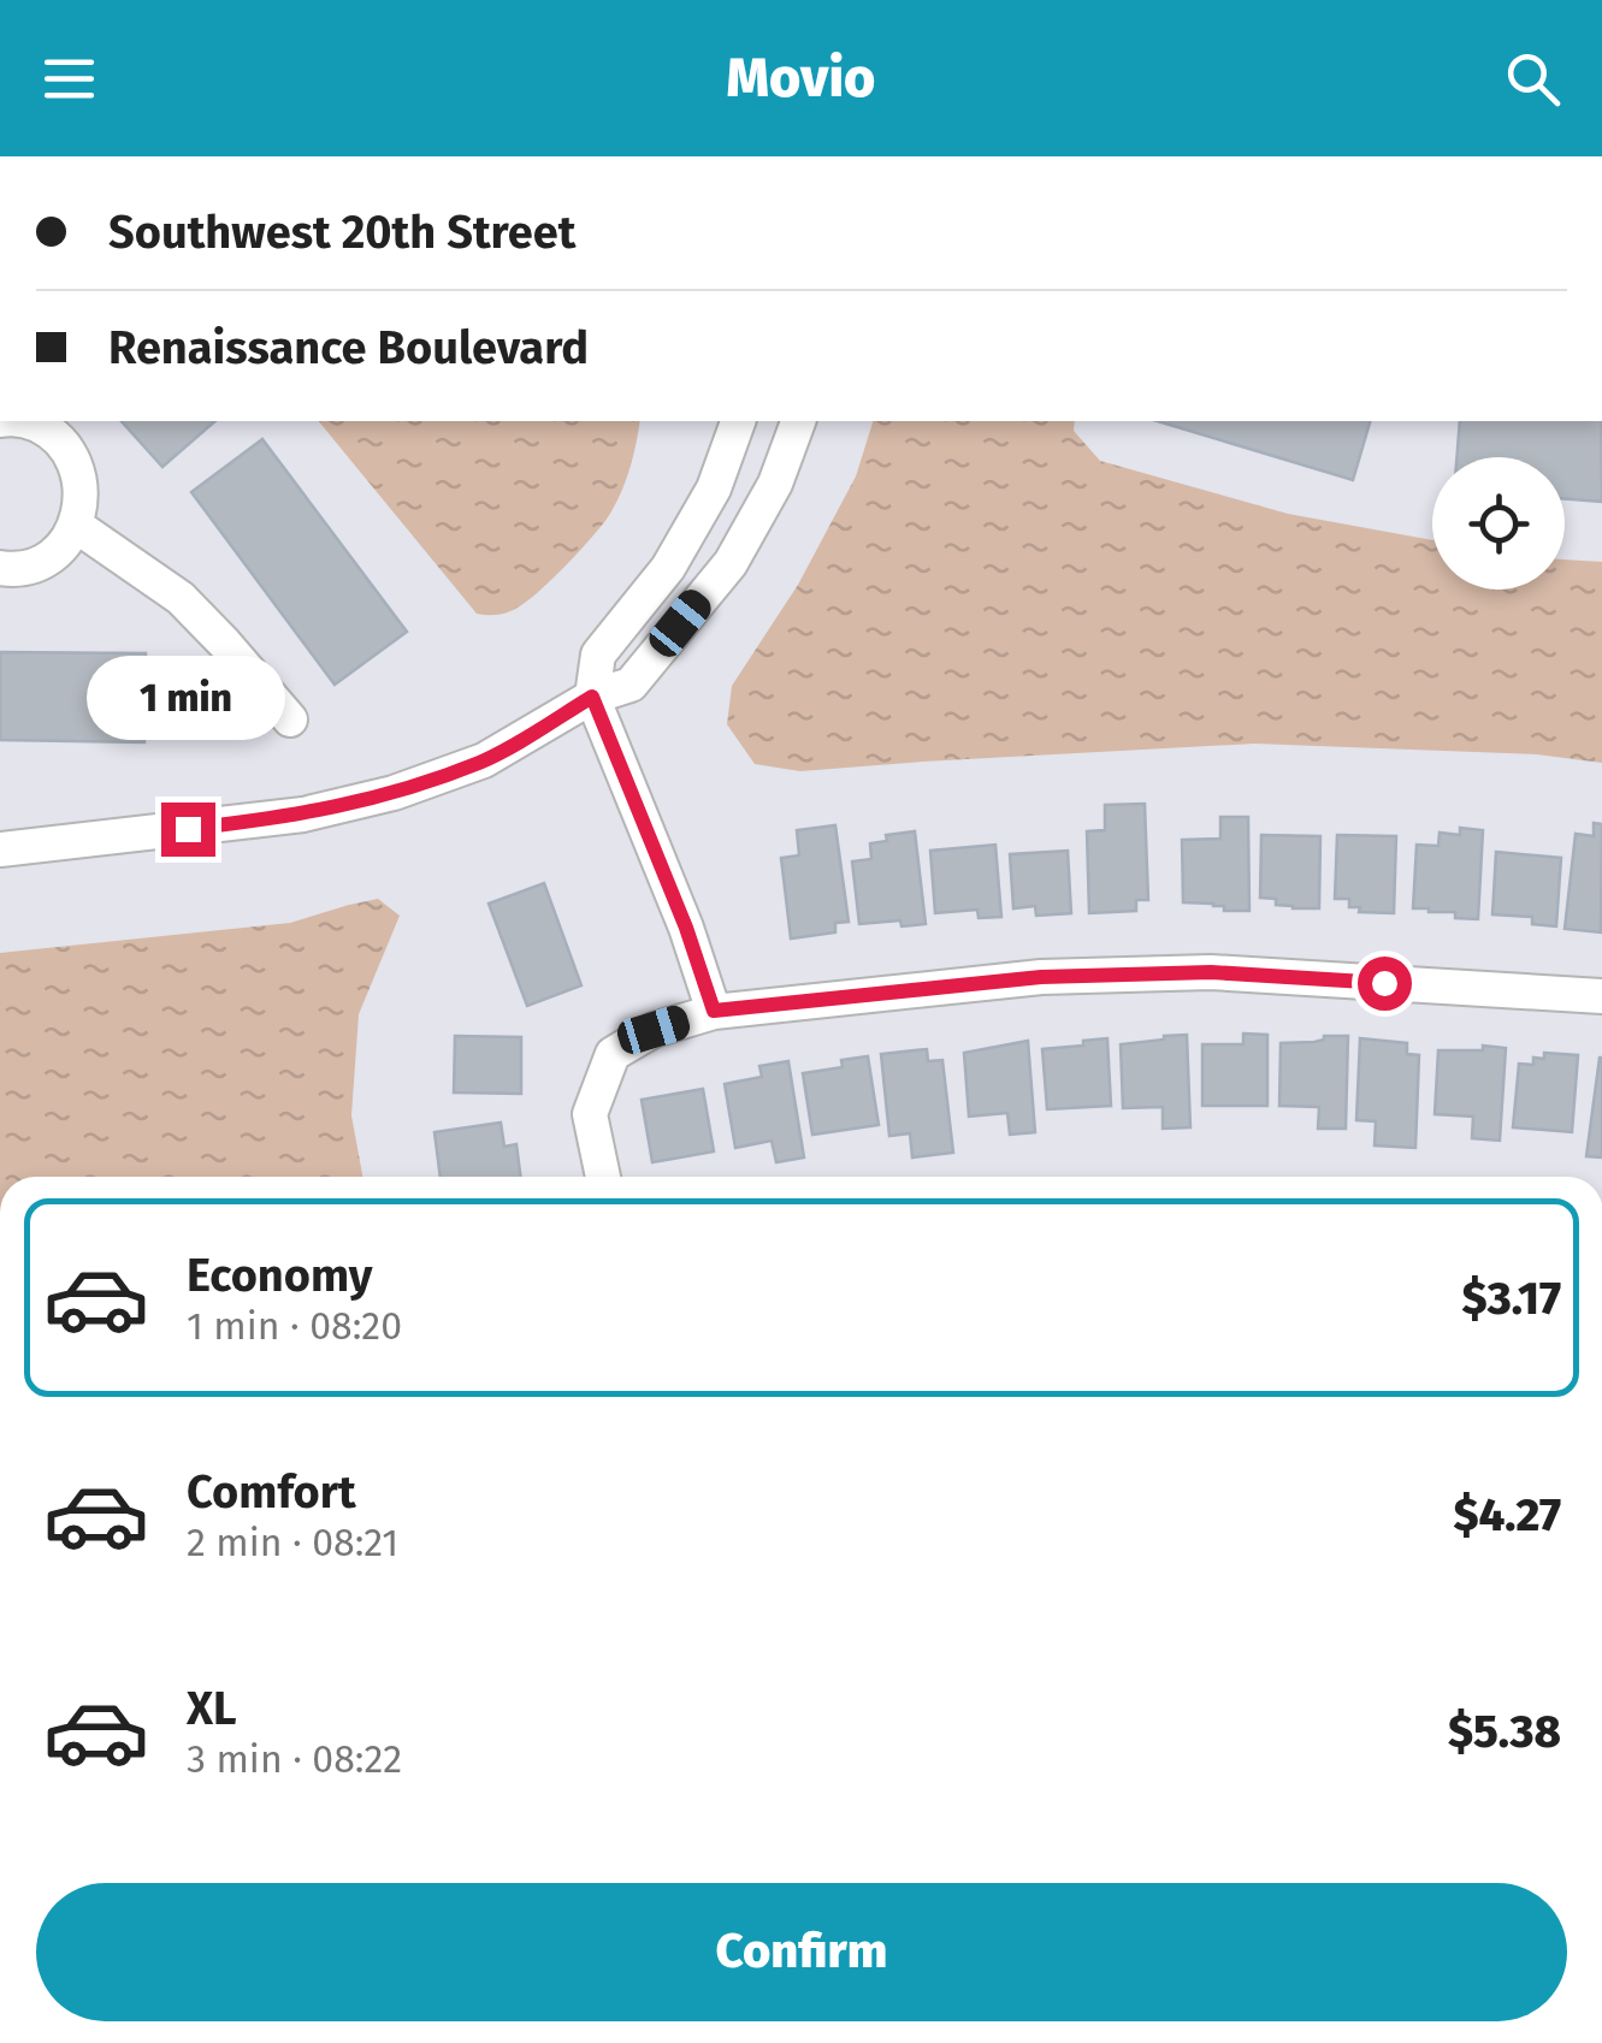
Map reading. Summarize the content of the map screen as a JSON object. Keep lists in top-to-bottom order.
{
  "page": {
    "header": "Movio",
    "banner": ["Southwest 20th Street", "Renaissance Boulevard"],
    "bubble": "1 min",
    "list": [
      {
        "name": "Economy",
        "note": "1 min · 08:20",
        "value": "$3.17"
      },
      {
        "name": "Comfort",
        "note": "2 min · 08:21",
        "value": "$4.27"
      },
      {
        "name": "XL",
        "note": "3 min · 08:22",
        "value": "$5.38"
      }
    ],
    "buttons": "Confirm"
  }
}
